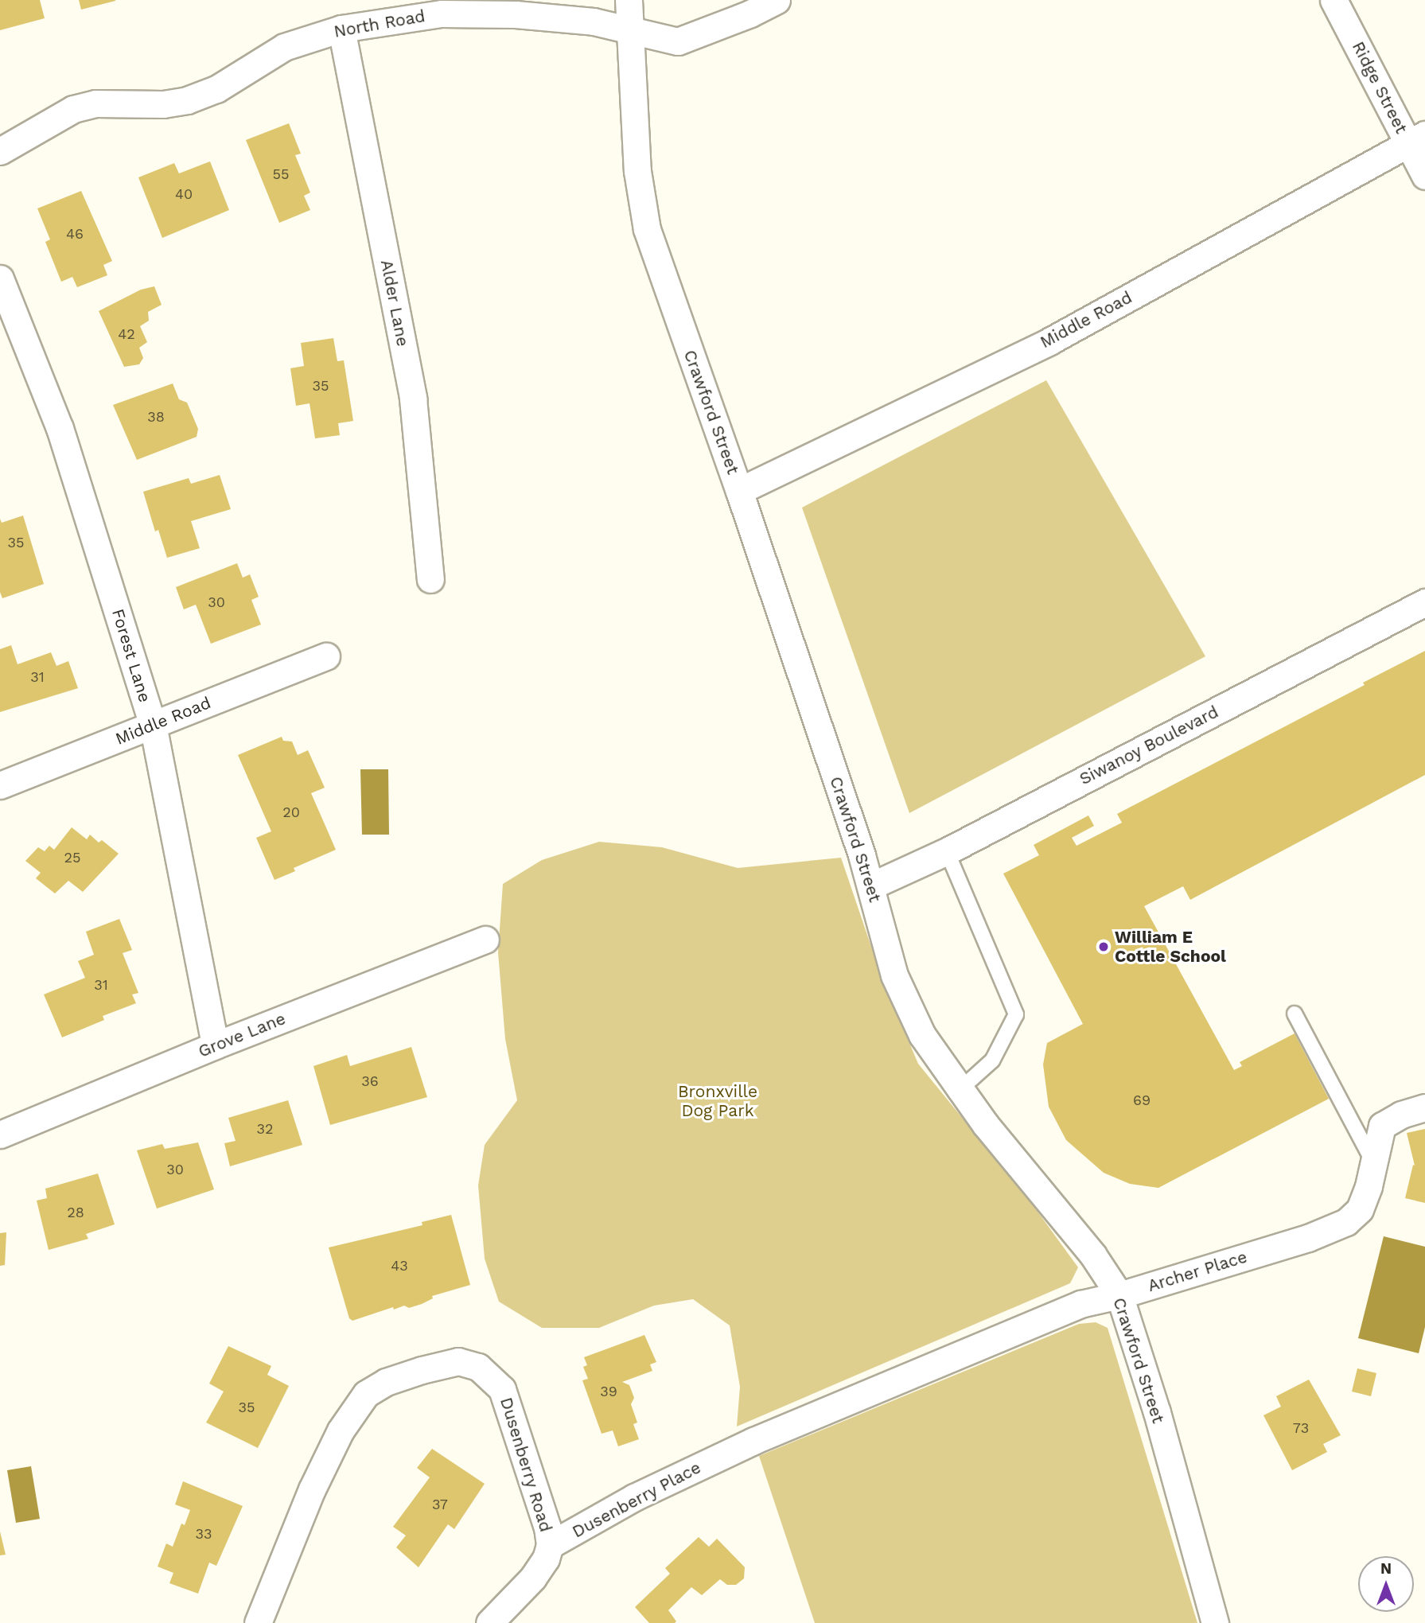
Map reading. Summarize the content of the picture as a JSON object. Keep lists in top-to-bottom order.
{
  "streets": {
    "street": [
      "North Road",
      "Ridge Street",
      "Alder Lane",
      "Middle Road",
      "Crawford Street",
      "Forest Lane",
      "Siwanoy Boulevard",
      "Grove Lane",
      "Archer Place",
      "Dusenberry Road",
      "Dusenberry Place"
    ]
  },
  "crossings": [
    ["North Road", "Alder Lane"],
    ["North Road", "Crawford Street"],
    ["Ridge Street", "Middle Road"],
    ["Middle Road", "Crawford Street"],
    ["Middle Road", "Forest Lane"],
    ["Crawford Street", "Siwanoy Boulevard"],
    ["Crawford Street", "Archer Place"],
    ["Forest Lane", "Grove Lane"],
    ["Archer Place", "Dusenberry Place"],
    ["Dusenberry Road", "Dusenberry Place"]
  ],
  "parks": ["Bronxville Dog Park"],
  "places": ["William E Cottle School"],
  "house_numbers": [
    "55",
    "40",
    "46",
    "42",
    "35",
    "38",
    "35",
    "30",
    "31",
    "20",
    "25",
    "31",
    "36",
    "69",
    "32",
    "30",
    "28",
    "43",
    "39",
    "35",
    "73",
    "37",
    "33"
  ],
  "north": "top"
}
